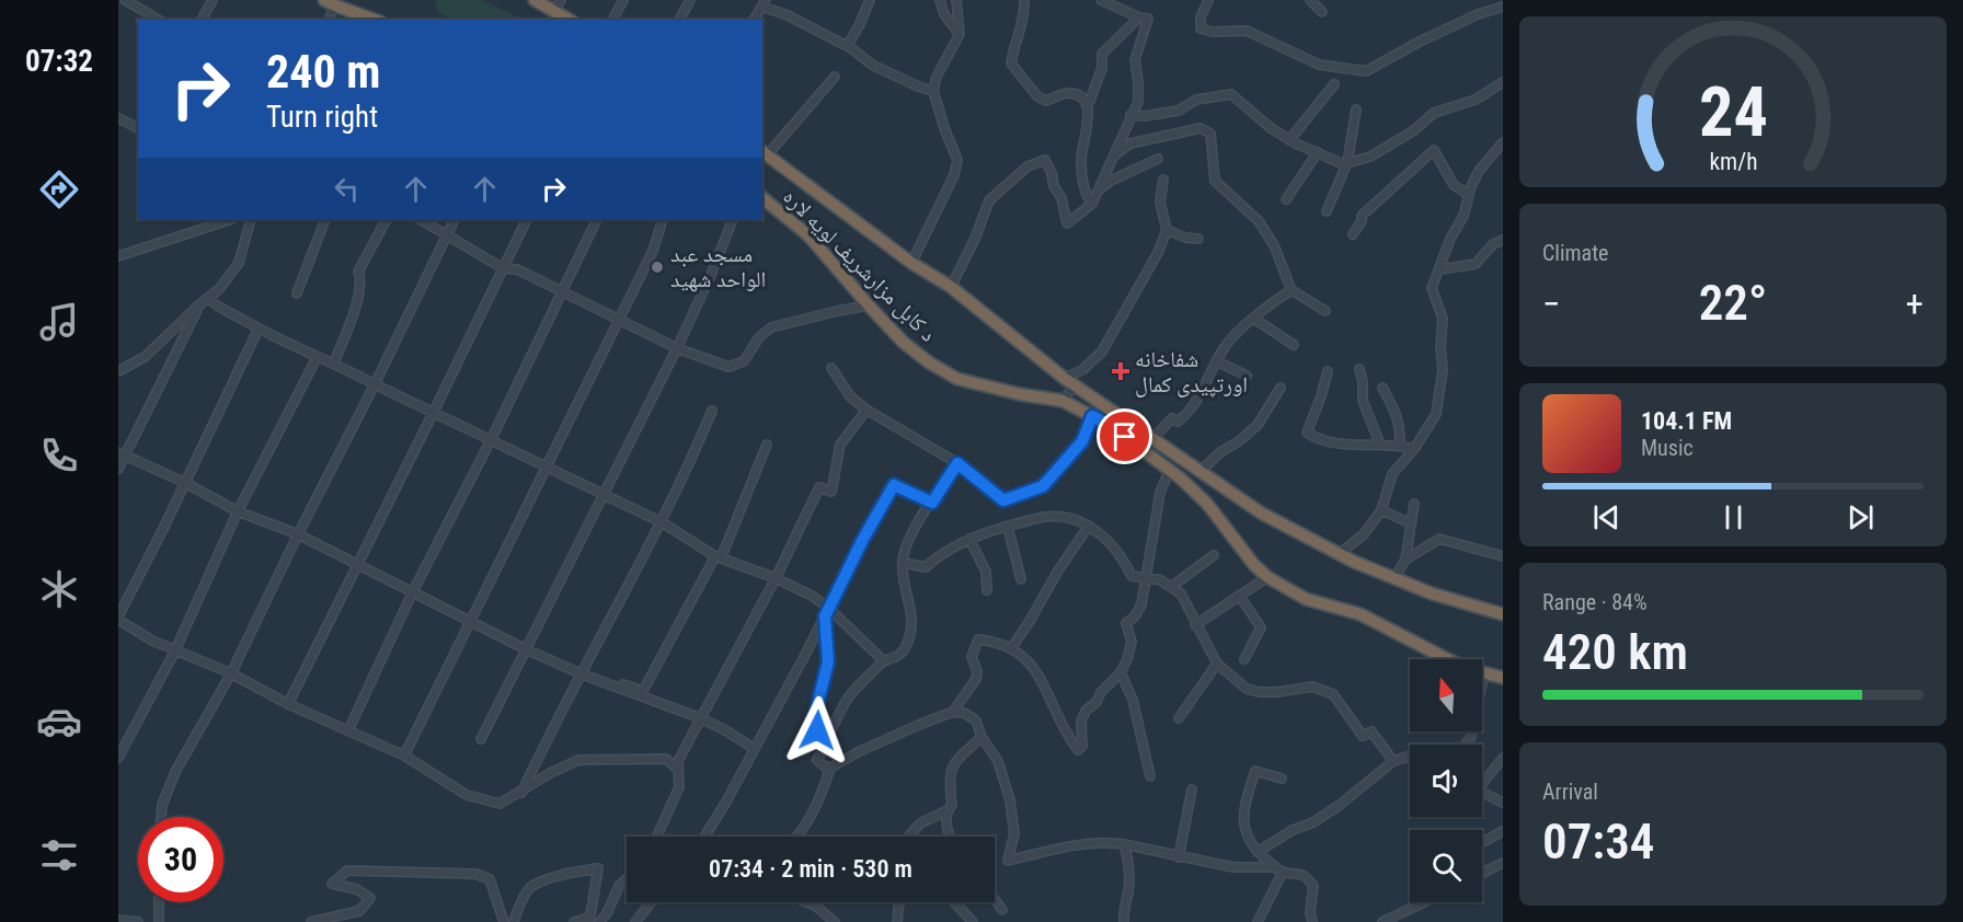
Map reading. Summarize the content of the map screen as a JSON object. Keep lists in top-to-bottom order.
{
  "streets": {
    "highway": ["د کابل مزارشریف لویه لاره"]
  },
  "places": {
    "other": ["مسجد عبد الواحد شهید"],
    "health": ["شفاخانه اورتپیدی کمال"]
  },
  "north": "top",
  "page": {
    "tabs": "07:32",
    "turn": ["240 m", "Turn right"],
    "tile": [
      "Climate",
      ["Range · 84%", "420 km"],
      ["Arrival", "07:34"]
    ],
    "heat": ["−", "22°", "+"],
    "song": ["104.1 FM", "Music"],
    "limit": "30",
    "trip": "07:34 · 2 min · 530 m",
    "gauge": ["24", "km/h"]
  }
}
